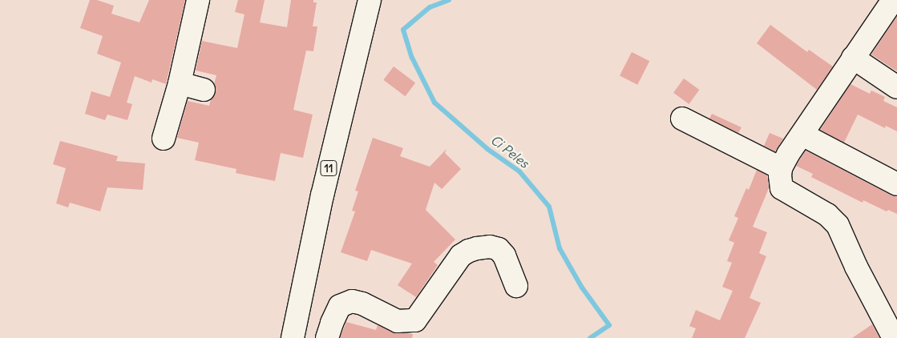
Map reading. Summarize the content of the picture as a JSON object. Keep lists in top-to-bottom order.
{
  "streets": {
    "main road": ["11"]
  },
  "water": ["Ci Peles"]
}
